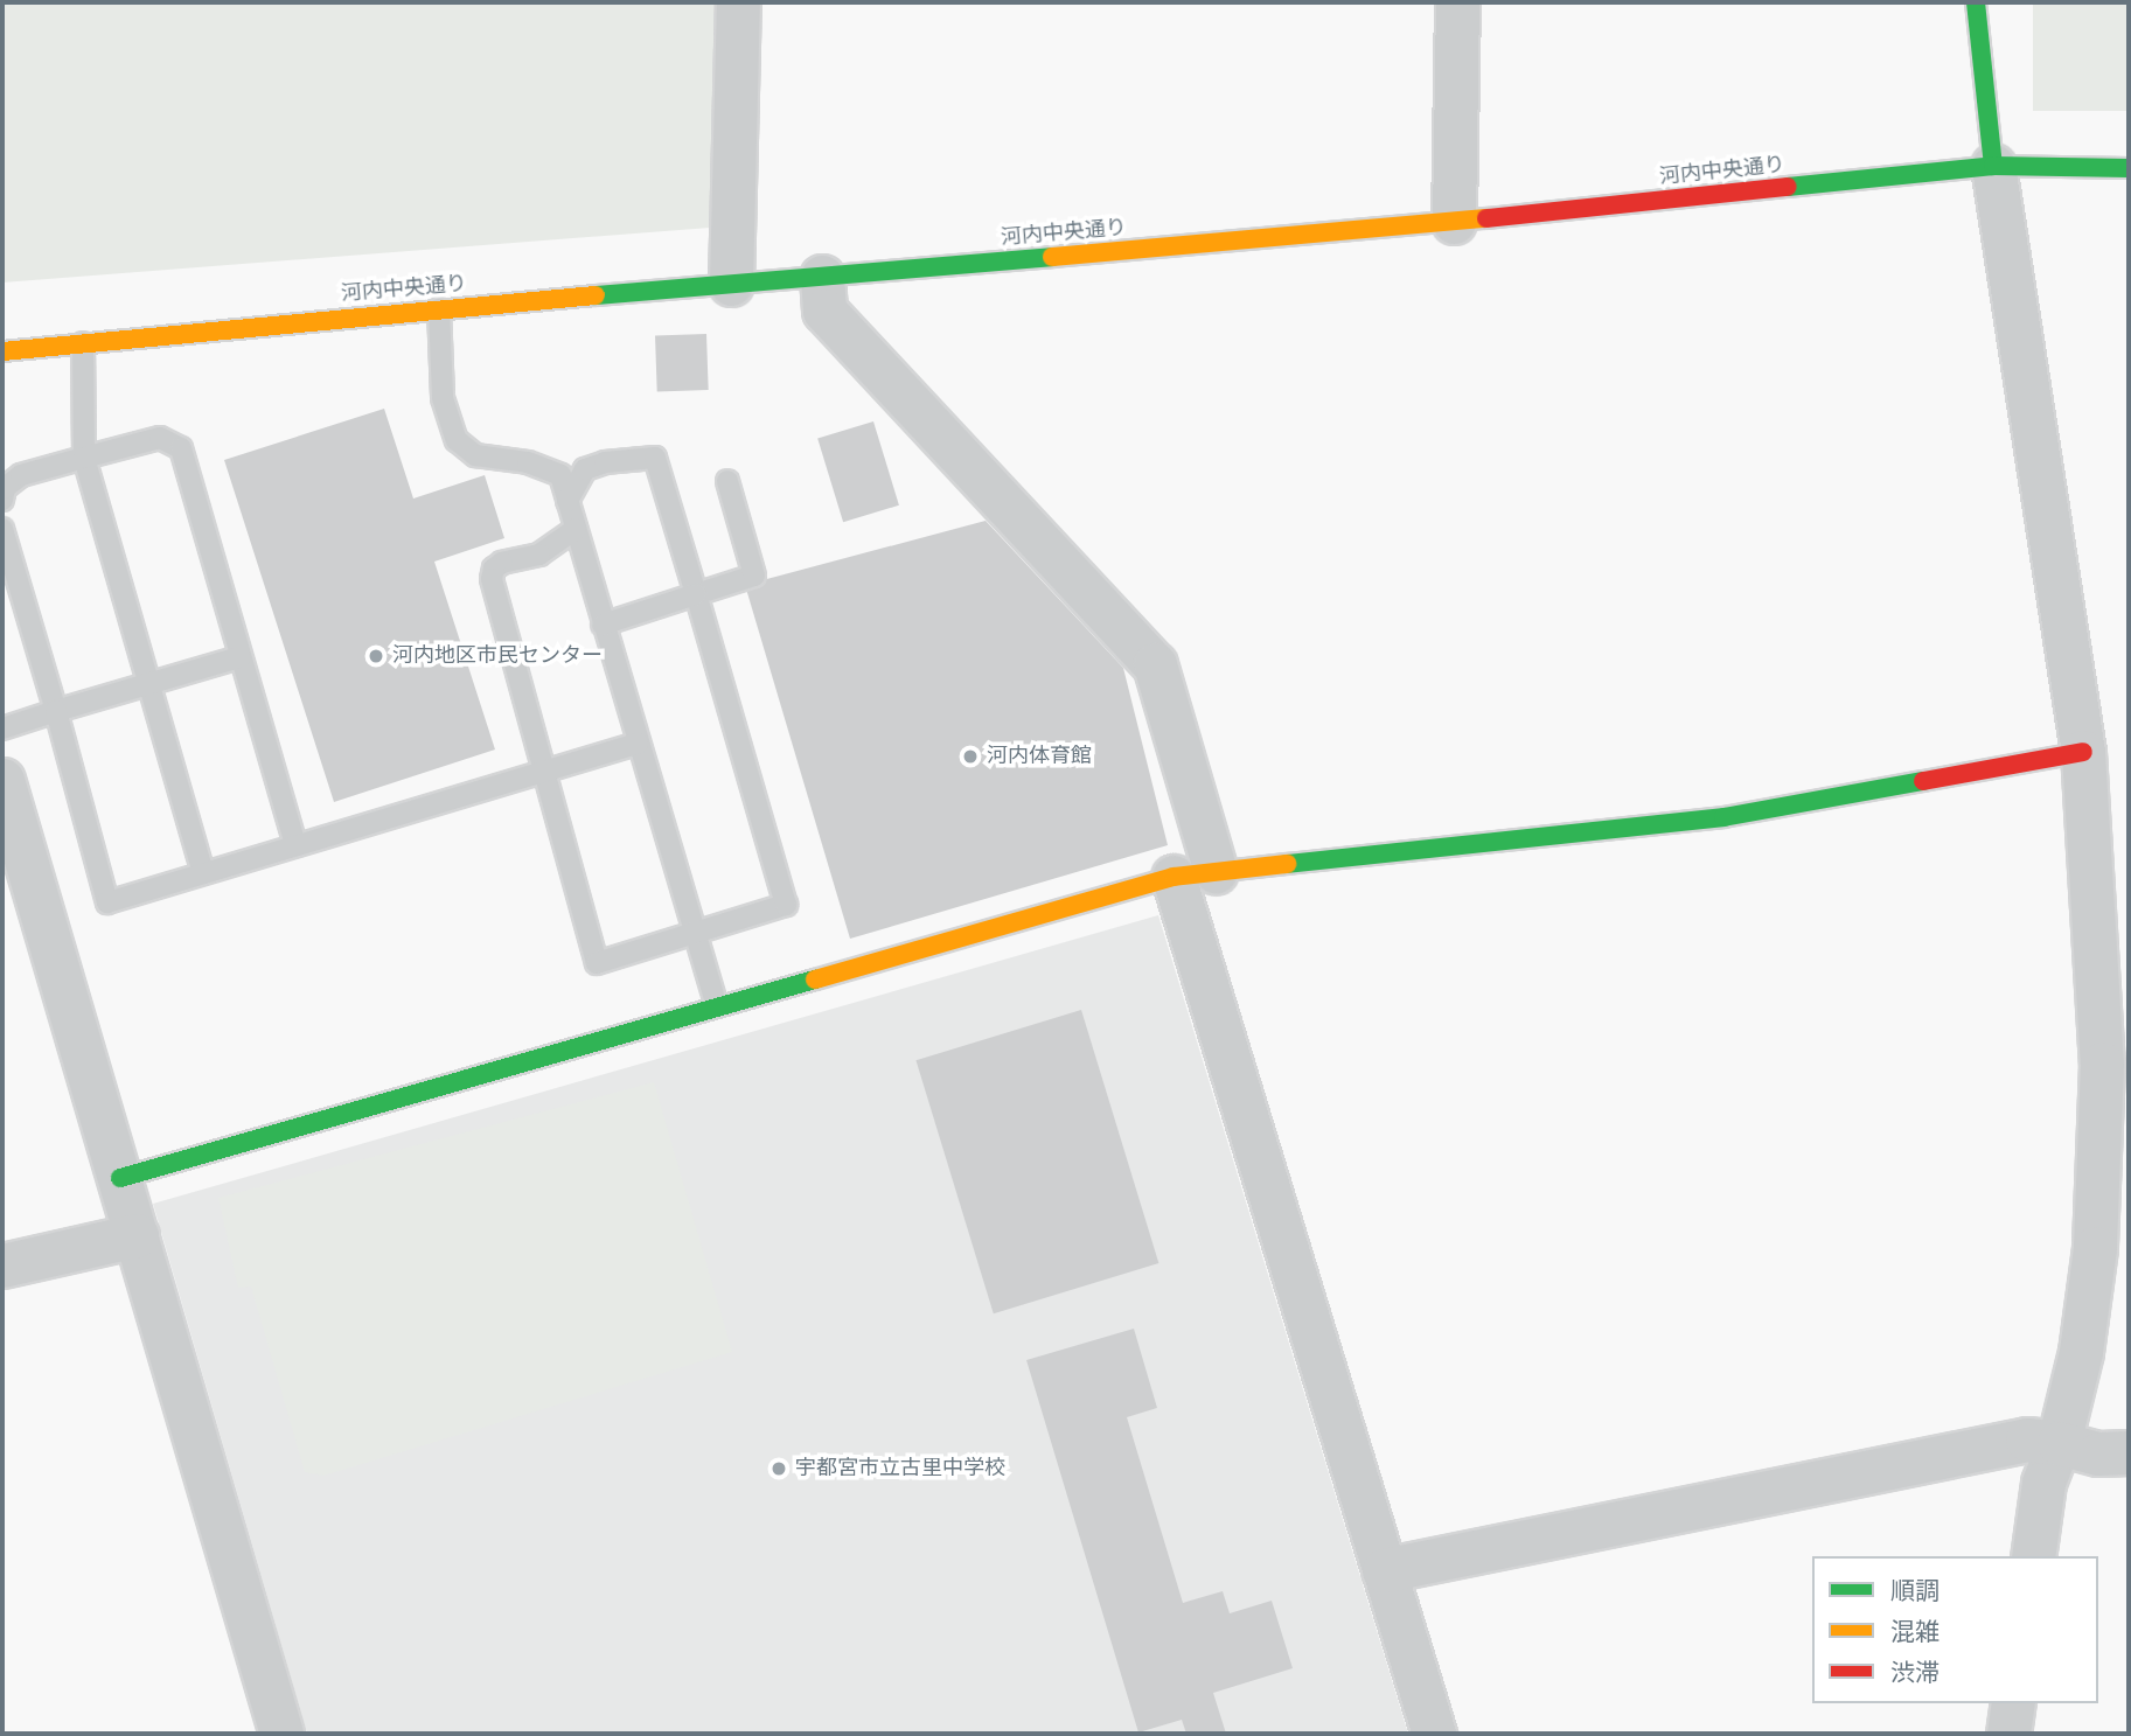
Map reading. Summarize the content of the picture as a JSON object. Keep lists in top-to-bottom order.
{
  "streets": {
    "street": ["河内中央通り"]
  },
  "places": ["河内地区市民センター", "河内体育館", "宇都宮市立古里中学校"],
  "legend": ["順調", "混雑", "渋滞"]
}
